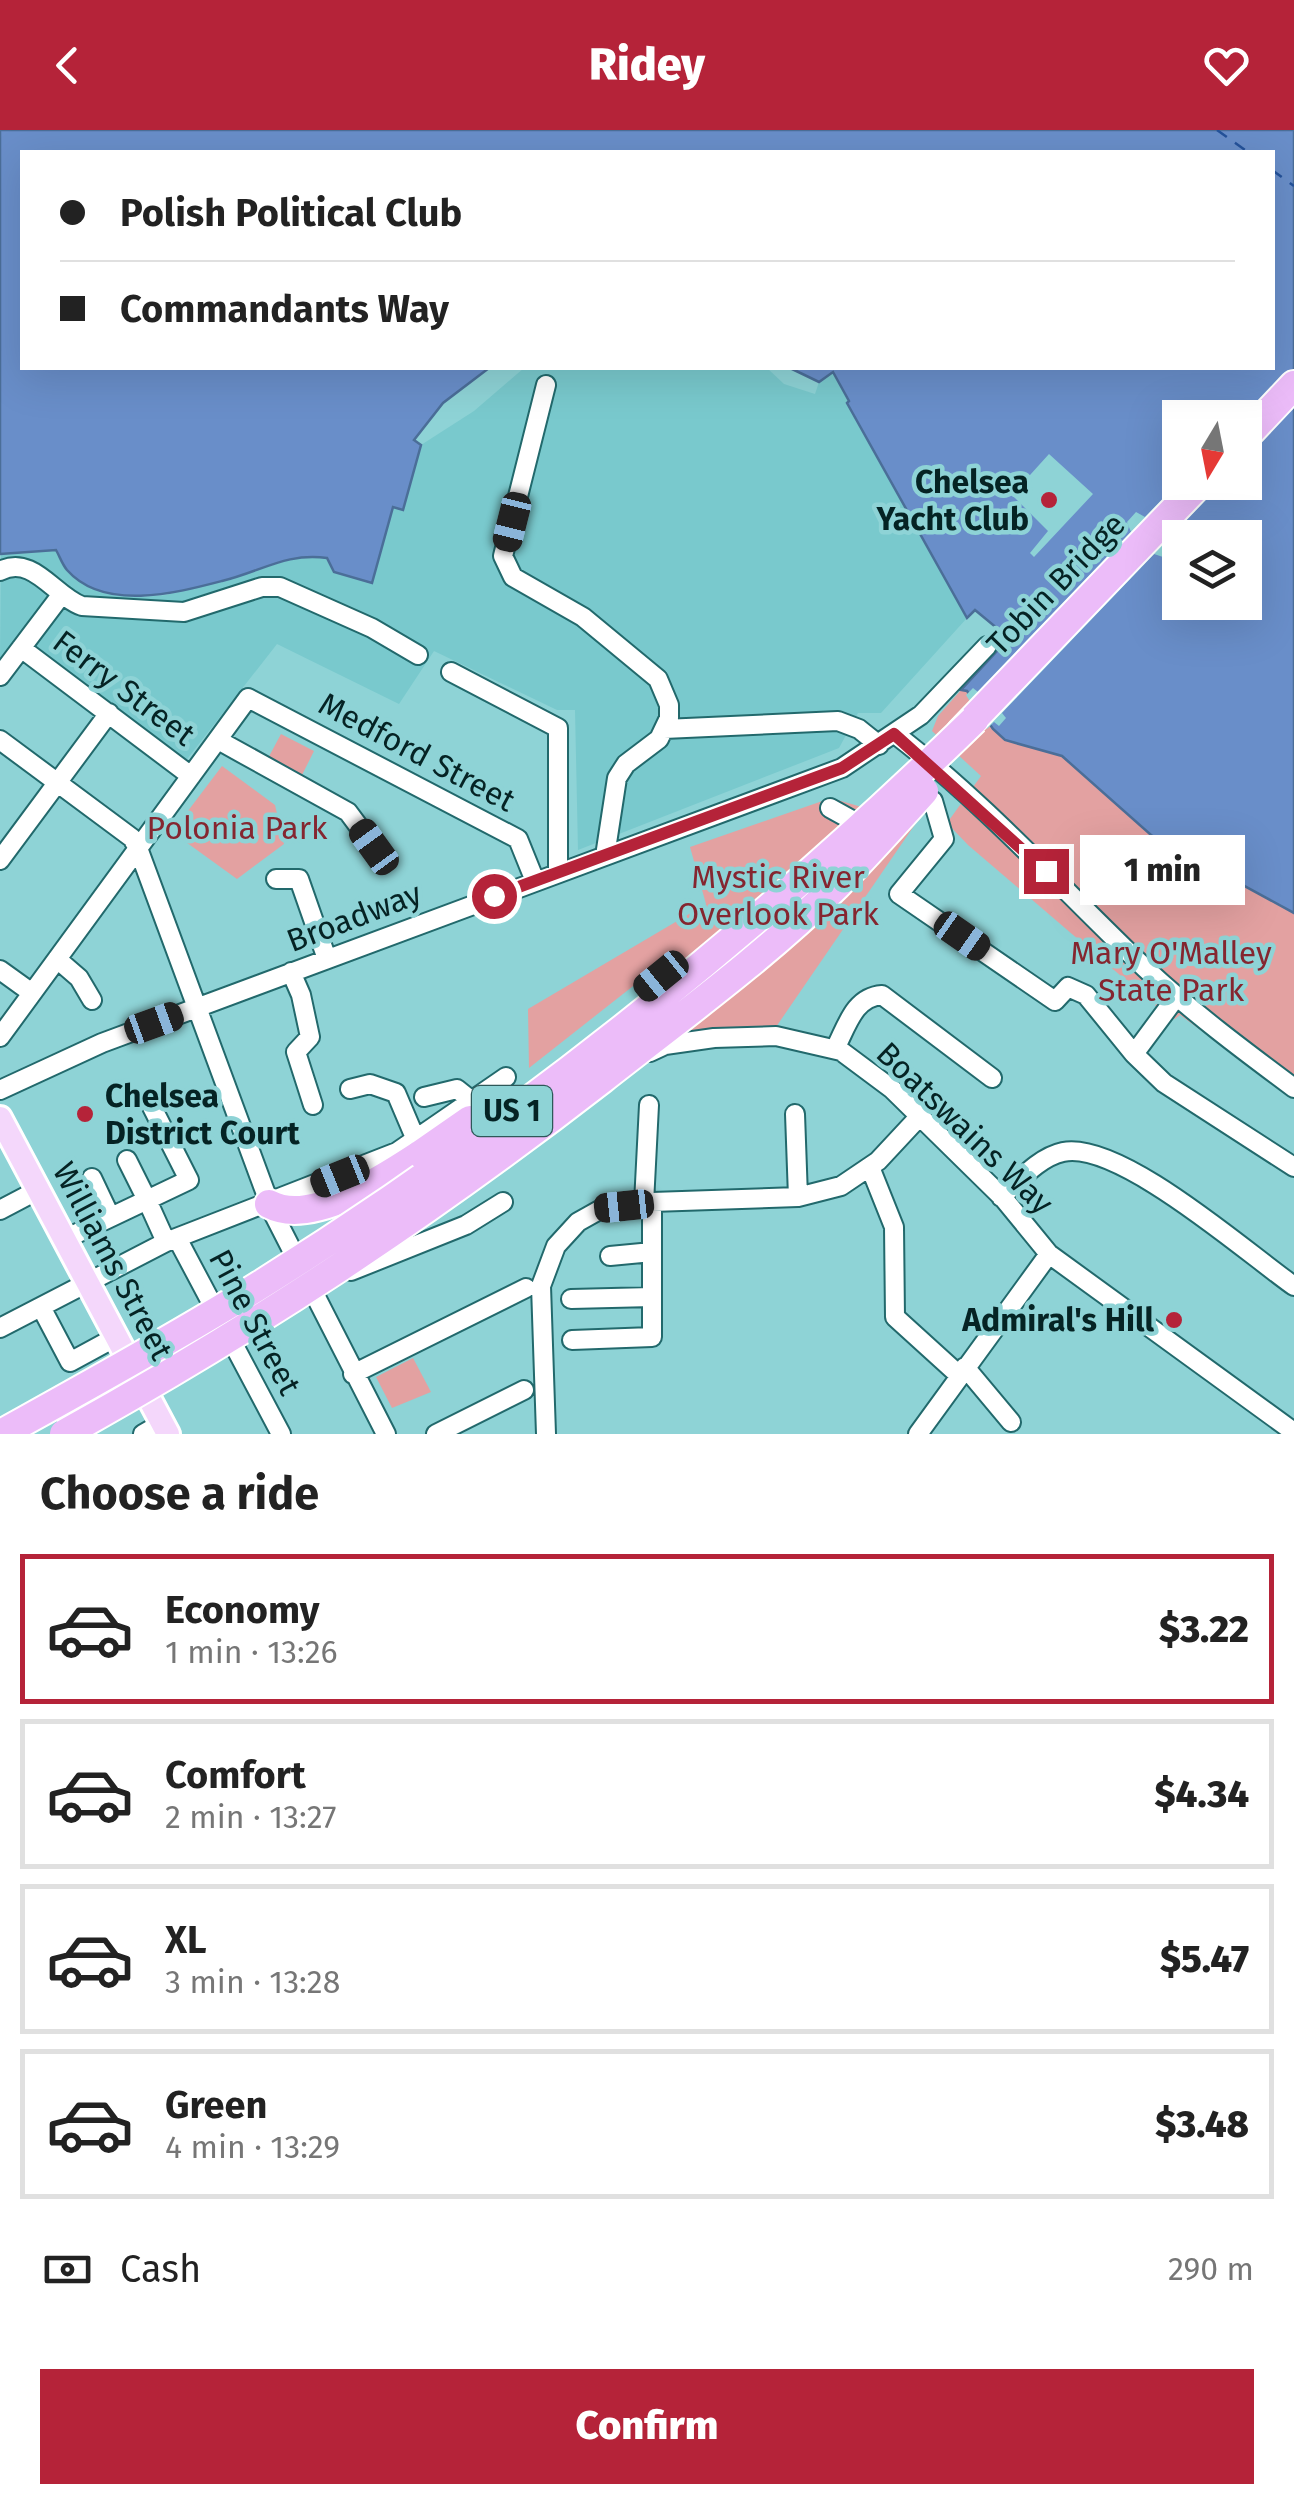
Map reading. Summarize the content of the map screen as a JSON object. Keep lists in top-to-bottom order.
{
  "streets": {
    "highway": ["Tobin Bridge", "US 1"],
    "main road": ["Williams Street"],
    "street": [
      "Ferry Street",
      "Medford Street",
      "Broadway",
      "Boatswains Way",
      "Pine Street"
    ]
  },
  "crossings": [
    ["Tobin Bridge", "US 1"],
    ["Medford Street", "Broadway"]
  ],
  "parks": ["Polonia Park", "Mystic River Overlook Park", "Mary O'Malley State Park"],
  "places": ["Chelsea Yacht Club", "Chelsea District Court", "Admiral's Hill"],
  "north": "bottom",
  "page": {
    "header": "Ridey",
    "banner": ["Polish Political Club", "Commandants Way"],
    "bubble": "1 min",
    "heading": "Choose a ride",
    "list": [
      {
        "name": "Economy",
        "note": "1 min · 13:26",
        "value": "$3.22"
      },
      {
        "name": "Comfort",
        "note": "2 min · 13:27",
        "value": "$4.34"
      },
      {
        "name": "XL",
        "note": "3 min · 13:28",
        "value": "$5.47"
      },
      {
        "name": "Green",
        "note": "4 min · 13:29",
        "value": "$3.48"
      }
    ],
    "pay": ["Cash", "290 m"],
    "buttons": "Confirm"
  }
}
